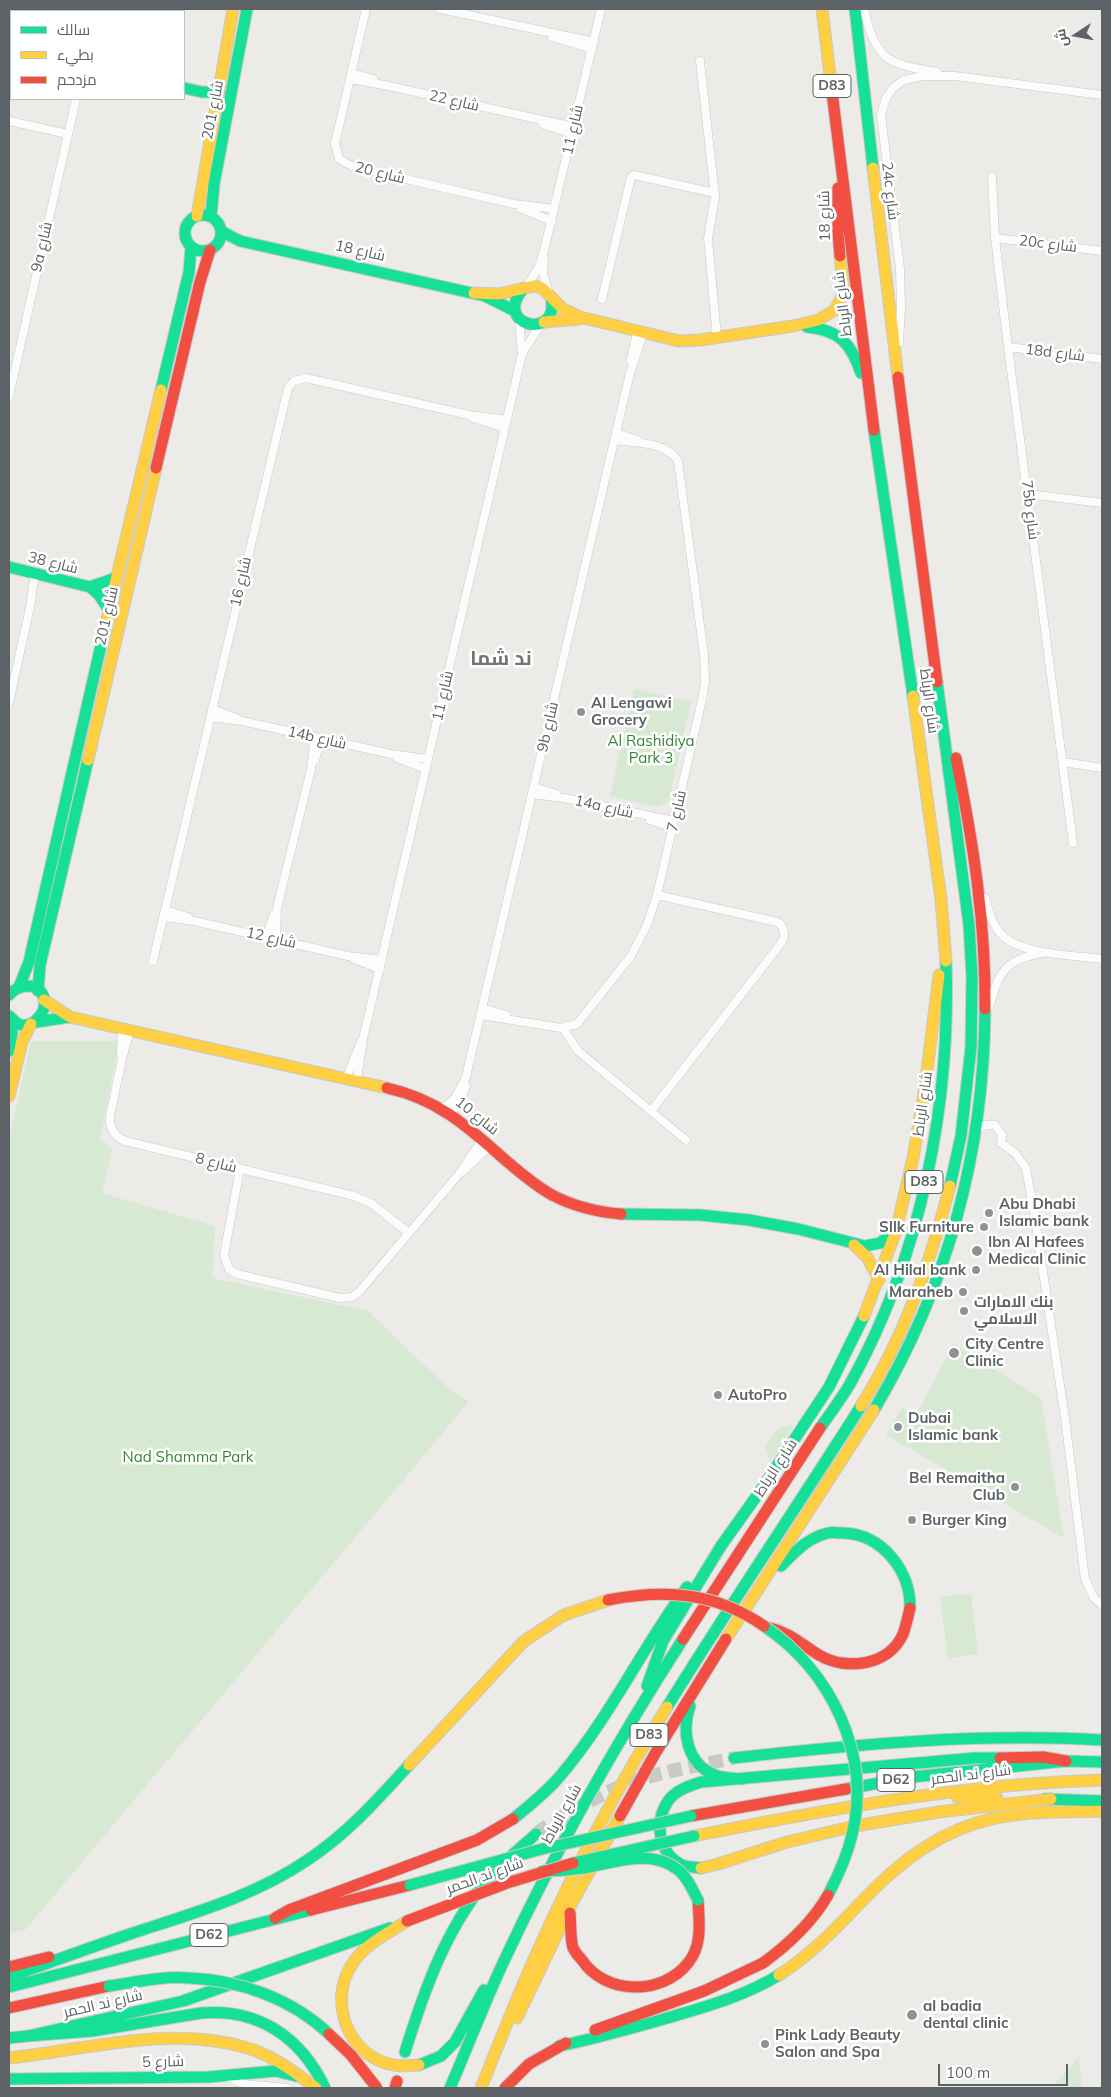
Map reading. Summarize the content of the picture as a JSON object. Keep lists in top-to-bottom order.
{
  "streets": {
    "main road": [
      "D83",
      "شارع 201",
      "شارع 18",
      "شارع الرباط",
      "شارع 38",
      "شارع 10",
      "شارع ند الحمر",
      "D62",
      "شارع 5"
    ],
    "street": [
      "شارع 22",
      "شارع 11",
      "شارع 20",
      "24c شارع",
      "20c شارع",
      "9a شارع",
      "18d شارع",
      "75b شارع",
      "شارع 16",
      "9b شارع",
      "14b شارع",
      "14a شارع",
      "شارع 7",
      "شارع 12",
      "شارع 8"
    ]
  },
  "crossings": [
    ["شارع 22", "شارع 11"],
    ["شارع 22", "شارع 20"],
    ["شارع 201", "شارع 18"],
    ["شارع 201", "شارع 38"],
    ["شارع 201", "شارع 10"],
    ["شارع 11", "شارع 20"],
    ["شارع 11", "شارع 18"],
    ["شارع 11", "شارع 16"],
    ["شارع 11", "14b شارع"],
    ["شارع 11", "شارع 12"],
    ["شارع 11", "شارع 10"],
    ["24c شارع", "شارع الرباط"],
    ["شارع 18", "شارع الرباط"],
    ["شارع 18", "9b شارع"],
    ["20c شارع", "75b شارع"],
    ["18d شارع", "75b شارع"],
    ["شارع 16", "14b شارع"],
    ["شارع 16", "شارع 12"],
    ["9b شارع", "14a شارع"],
    ["9b شارع", "شارع 7"],
    ["9b شارع", "شارع 10"],
    ["14a شارع", "شارع 7"],
    ["شارع 10", "شارع 8"]
  ],
  "districts": ["ند شما"],
  "parks": ["Al Rashidiya Park 3", "Nad Shamma Park"],
  "places": [
    "Al Lengawi Grocery",
    "Abu Dhabi Islamic bank",
    "SIlk Furniture",
    "Ibn Al Hafees Medical Clinic",
    "Al Hilal bank",
    "Maraheb",
    "بنك الامارات الاسلامي",
    "City Centre Clinic",
    "AutoPro",
    "Dubai Islamic bank",
    "Bel Remaitha Club",
    "Burger King",
    "al badia dental clinic",
    "Pink Lady Beauty Salon and Spa"
  ],
  "legend": ["سالك", "بطيء", "مزدحم"],
  "scale_bar": "100 m",
  "north": "left"
}
